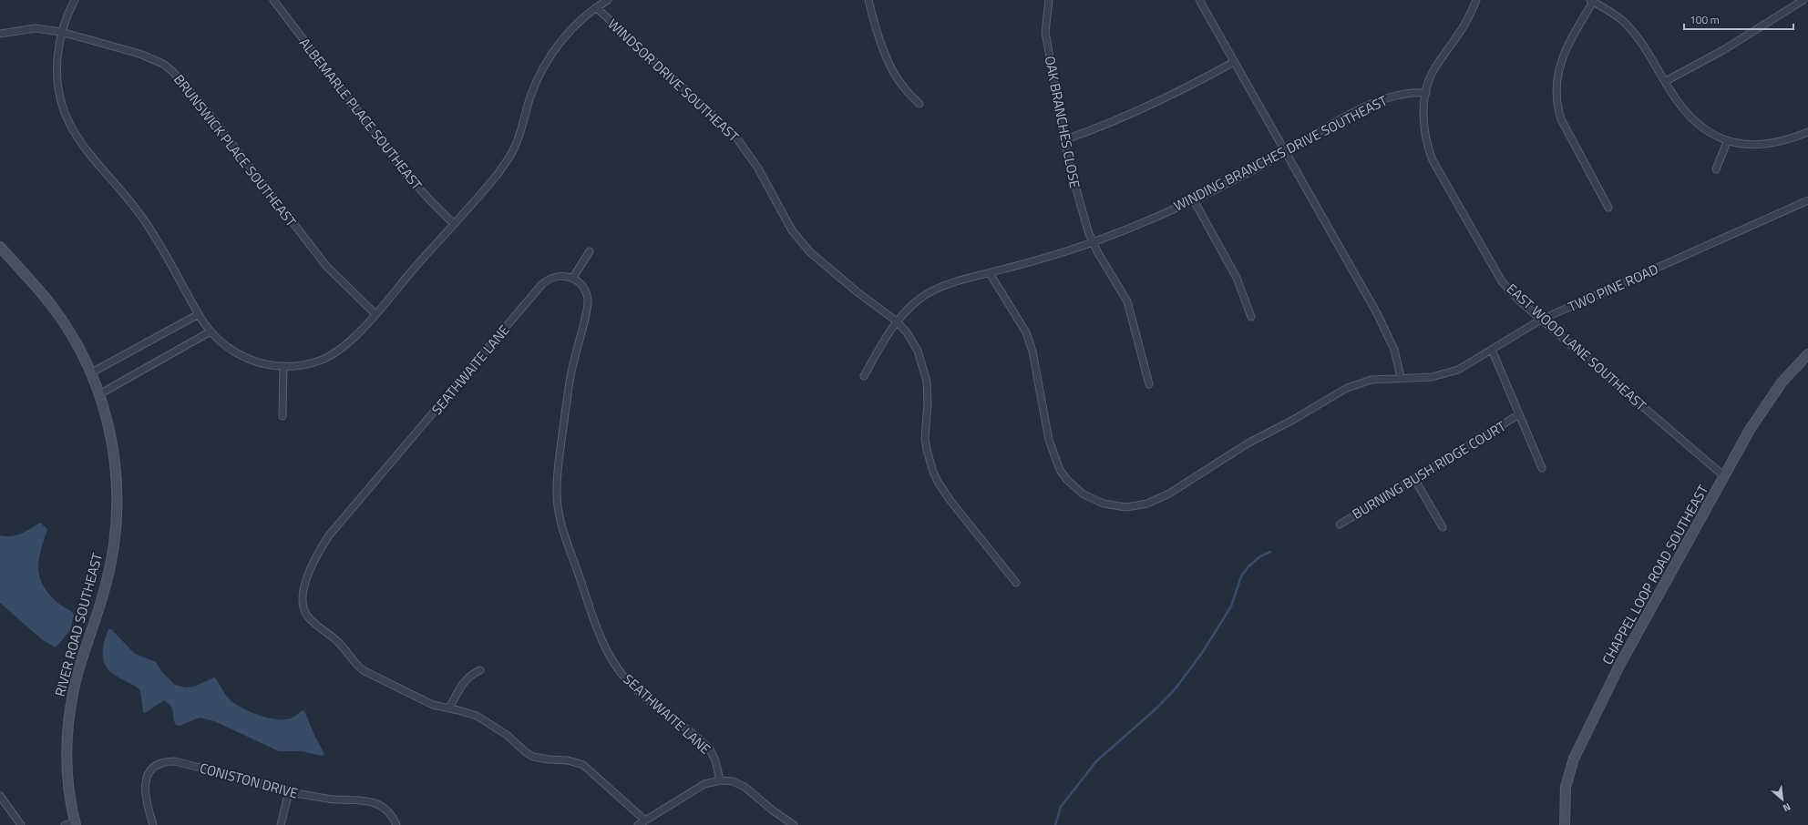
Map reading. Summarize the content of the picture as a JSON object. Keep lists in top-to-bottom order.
{
  "streets": {
    "main road": ["CHAPPEL LOOP ROAD SOUTHEAST", "RIVER ROAD SOUTHEAST"],
    "street": [
      "WINDSOR DRIVE SOUTHEAST",
      "ALBEMARLE PLACE SOUTHEAST",
      "OAK BRANCHES CLOSE",
      "BRUNSWICK PLACE SOUTHEAST",
      "WINDING BRANCHES DRIVE SOUTHEAST",
      "TWO PINE ROAD",
      "EAST WOOD LANE SOUTHEAST",
      "SEATHWAITE LANE",
      "BURNING BUSH RIDGE COURT",
      "CONISTON DRIVE"
    ]
  },
  "crossings": [
    ["WINDSOR DRIVE SOUTHEAST", "WINDING BRANCHES DRIVE SOUTHEAST"],
    ["OAK BRANCHES CLOSE", "WINDING BRANCHES DRIVE SOUTHEAST"],
    ["WINDING BRANCHES DRIVE SOUTHEAST", "TWO PINE ROAD"],
    ["WINDING BRANCHES DRIVE SOUTHEAST", "EAST WOOD LANE SOUTHEAST"],
    ["TWO PINE ROAD", "EAST WOOD LANE SOUTHEAST"],
    ["EAST WOOD LANE SOUTHEAST", "CHAPPEL LOOP ROAD SOUTHEAST"]
  ],
  "scale_bar": "100 m",
  "north": "bottom right"
}
